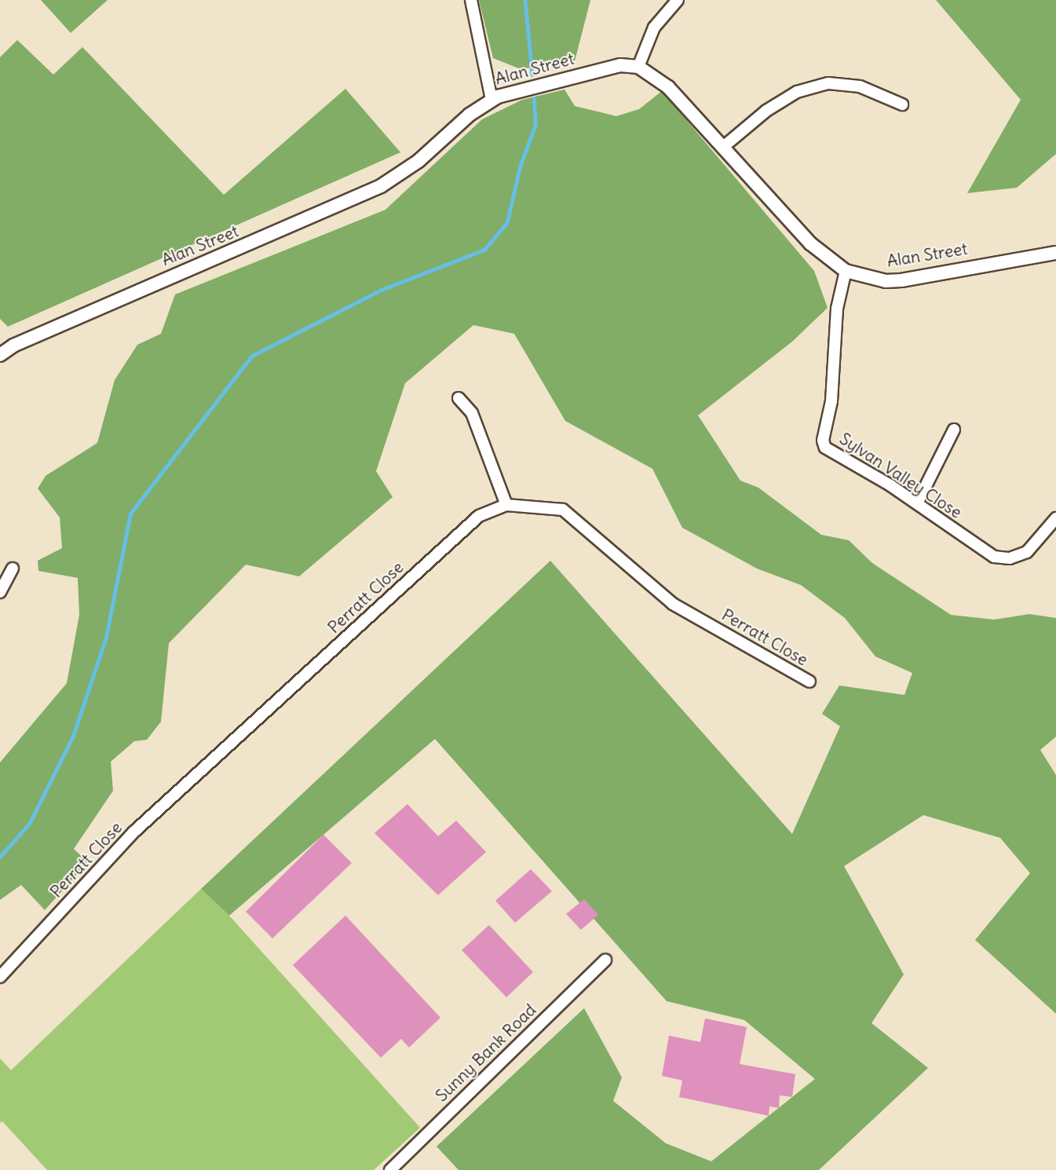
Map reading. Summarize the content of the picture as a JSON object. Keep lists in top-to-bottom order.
{
  "streets": {
    "street": [
      "Alan Street",
      "Sylvan Valley Close",
      "Perratt Close",
      "Sunny Bank Road"
    ]
  },
  "crossings": [
    ["Alan Street", "Sylvan Valley Close"]
  ]
}
